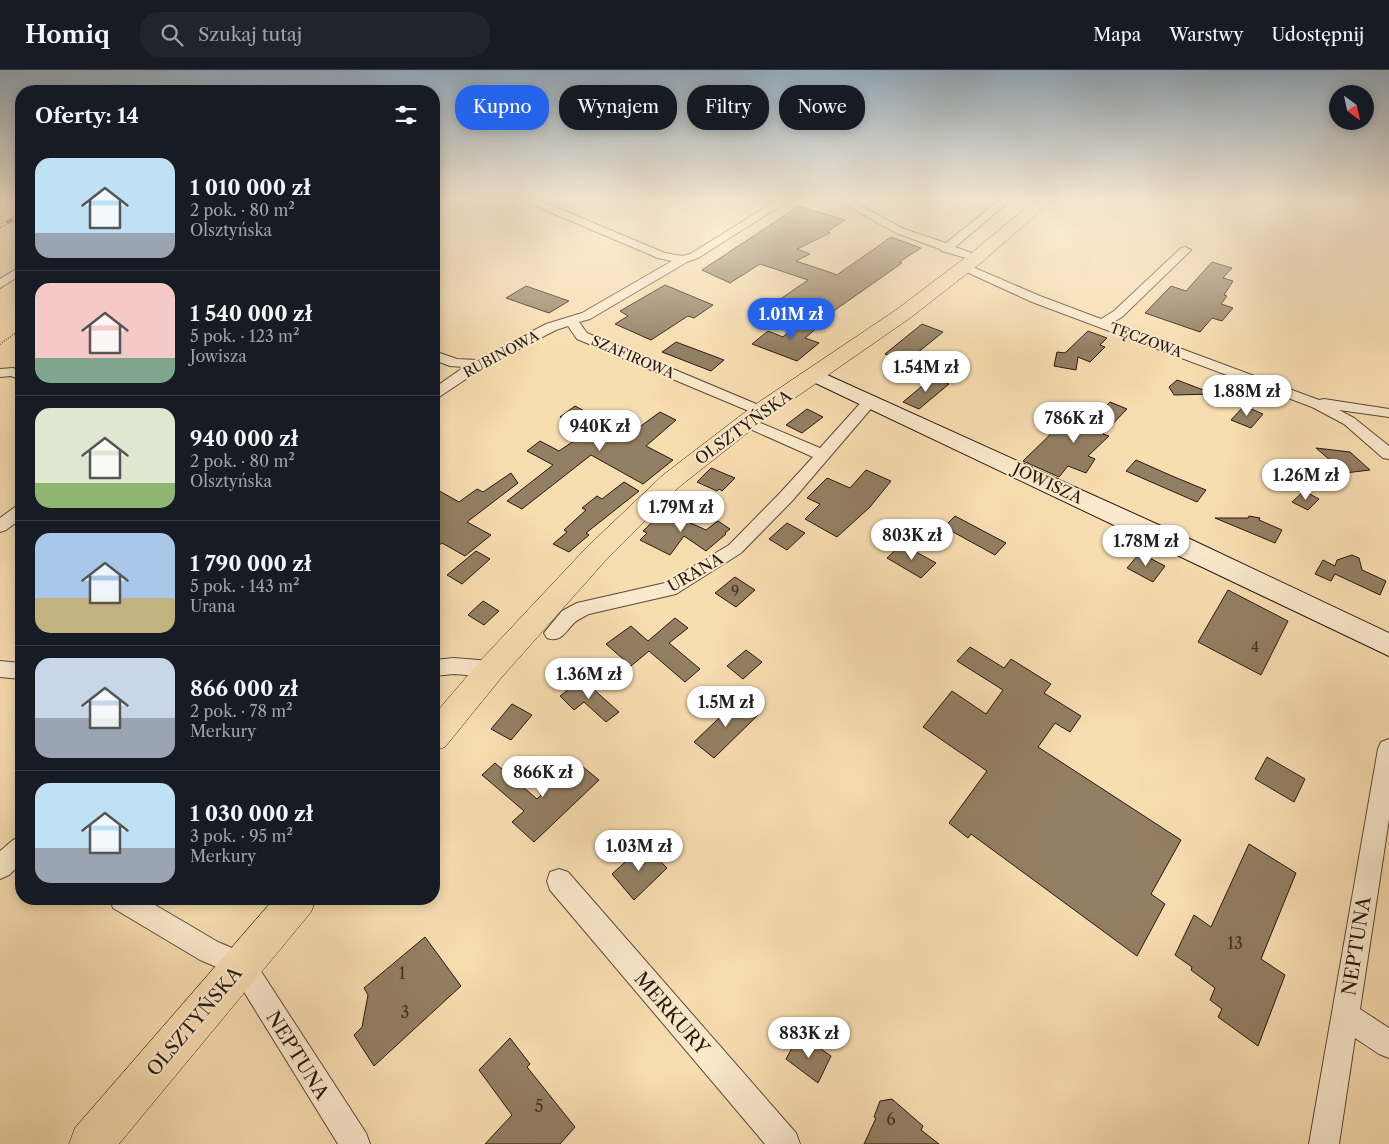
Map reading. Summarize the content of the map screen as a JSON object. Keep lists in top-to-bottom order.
{
  "streets": {
    "main road": ["OLSZTYŃSKA"],
    "street": [
      "TĘCZOWA",
      "RUBINOWA",
      "SZAFIROWA",
      "JOWISZA",
      "URANA",
      "NEPTUNA",
      "MERKURY"
    ]
  },
  "crossings": [
    ["TĘCZOWA", "OLSZTYŃSKA"],
    ["RUBINOWA", "SZAFIROWA"],
    ["SZAFIROWA", "OLSZTYŃSKA"],
    ["OLSZTYŃSKA", "JOWISZA"],
    ["OLSZTYŃSKA", "NEPTUNA"],
    ["JOWISZA", "URANA"]
  ],
  "house_numbers": [
    "9",
    "4",
    "13",
    "1",
    "3",
    "5",
    "6"
  ],
  "north": "bottom right",
  "page": {
    "header": "Homiq",
    "search": "Szukaj tutaj",
    "nav": ["Mapa", "Warstwy", "Udostępnij"],
    "chip": [
      "Kupno",
      "Wynajem",
      "Filtry",
      "Nowe"
    ],
    "heading": "Oferty: 14",
    "list": [
      {
        "name": "1 010 000 zł",
        "note": "2 pok. · 80 m² · Olsztyńska"
      },
      {
        "name": "1 540 000 zł",
        "note": "5 pok. · 123 m² · Jowisza"
      },
      {
        "name": "940 000 zł",
        "note": "2 pok. · 80 m² · Olsztyńska"
      },
      {
        "name": "1 790 000 zł",
        "note": "5 pok. · 143 m² · Urana"
      },
      {
        "name": "866 000 zł",
        "note": "2 pok. · 78 m² · Merkury"
      },
      {
        "name": "1 030 000 zł",
        "note": "3 pok. · 95 m² · Merkury"
      }
    ],
    "price": [
      "1.01M zł",
      "1.54M zł",
      "1.88M zł",
      "786K zł",
      "940K zł",
      "1.26M zł",
      "1.79M zł",
      "803K zł",
      "1.78M zł",
      "1.36M zł",
      "1.5M zł",
      "866K zł",
      "1.03M zł",
      "883K zł"
    ]
  }
}
